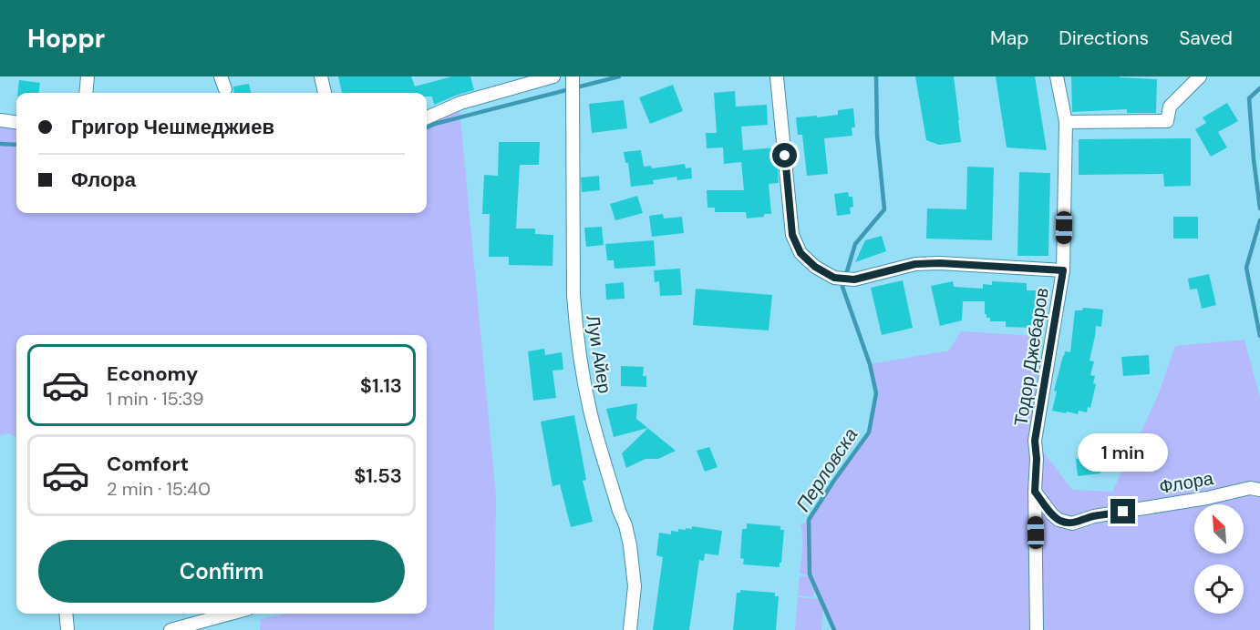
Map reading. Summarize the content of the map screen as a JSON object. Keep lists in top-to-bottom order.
{
  "streets": {
    "street": ["Луи Айер", "Тодор Джебаров", "Флора"]
  },
  "crossings": [
    ["Тодор Джебаров", "Флора"]
  ],
  "water": ["Перловска"],
  "north": "top left",
  "page": {
    "header": "Hoppr",
    "nav": ["Map", "Directions", "Saved"],
    "banner": ["Григор Чешмеджиев", "Флора"],
    "list": [
      {
        "name": "Economy",
        "note": "1 min · 15:39",
        "value": "$1.13"
      },
      {
        "name": "Comfort",
        "note": "2 min · 15:40",
        "value": "$1.53"
      }
    ],
    "bubble": "1 min",
    "buttons": "Confirm"
  }
}
